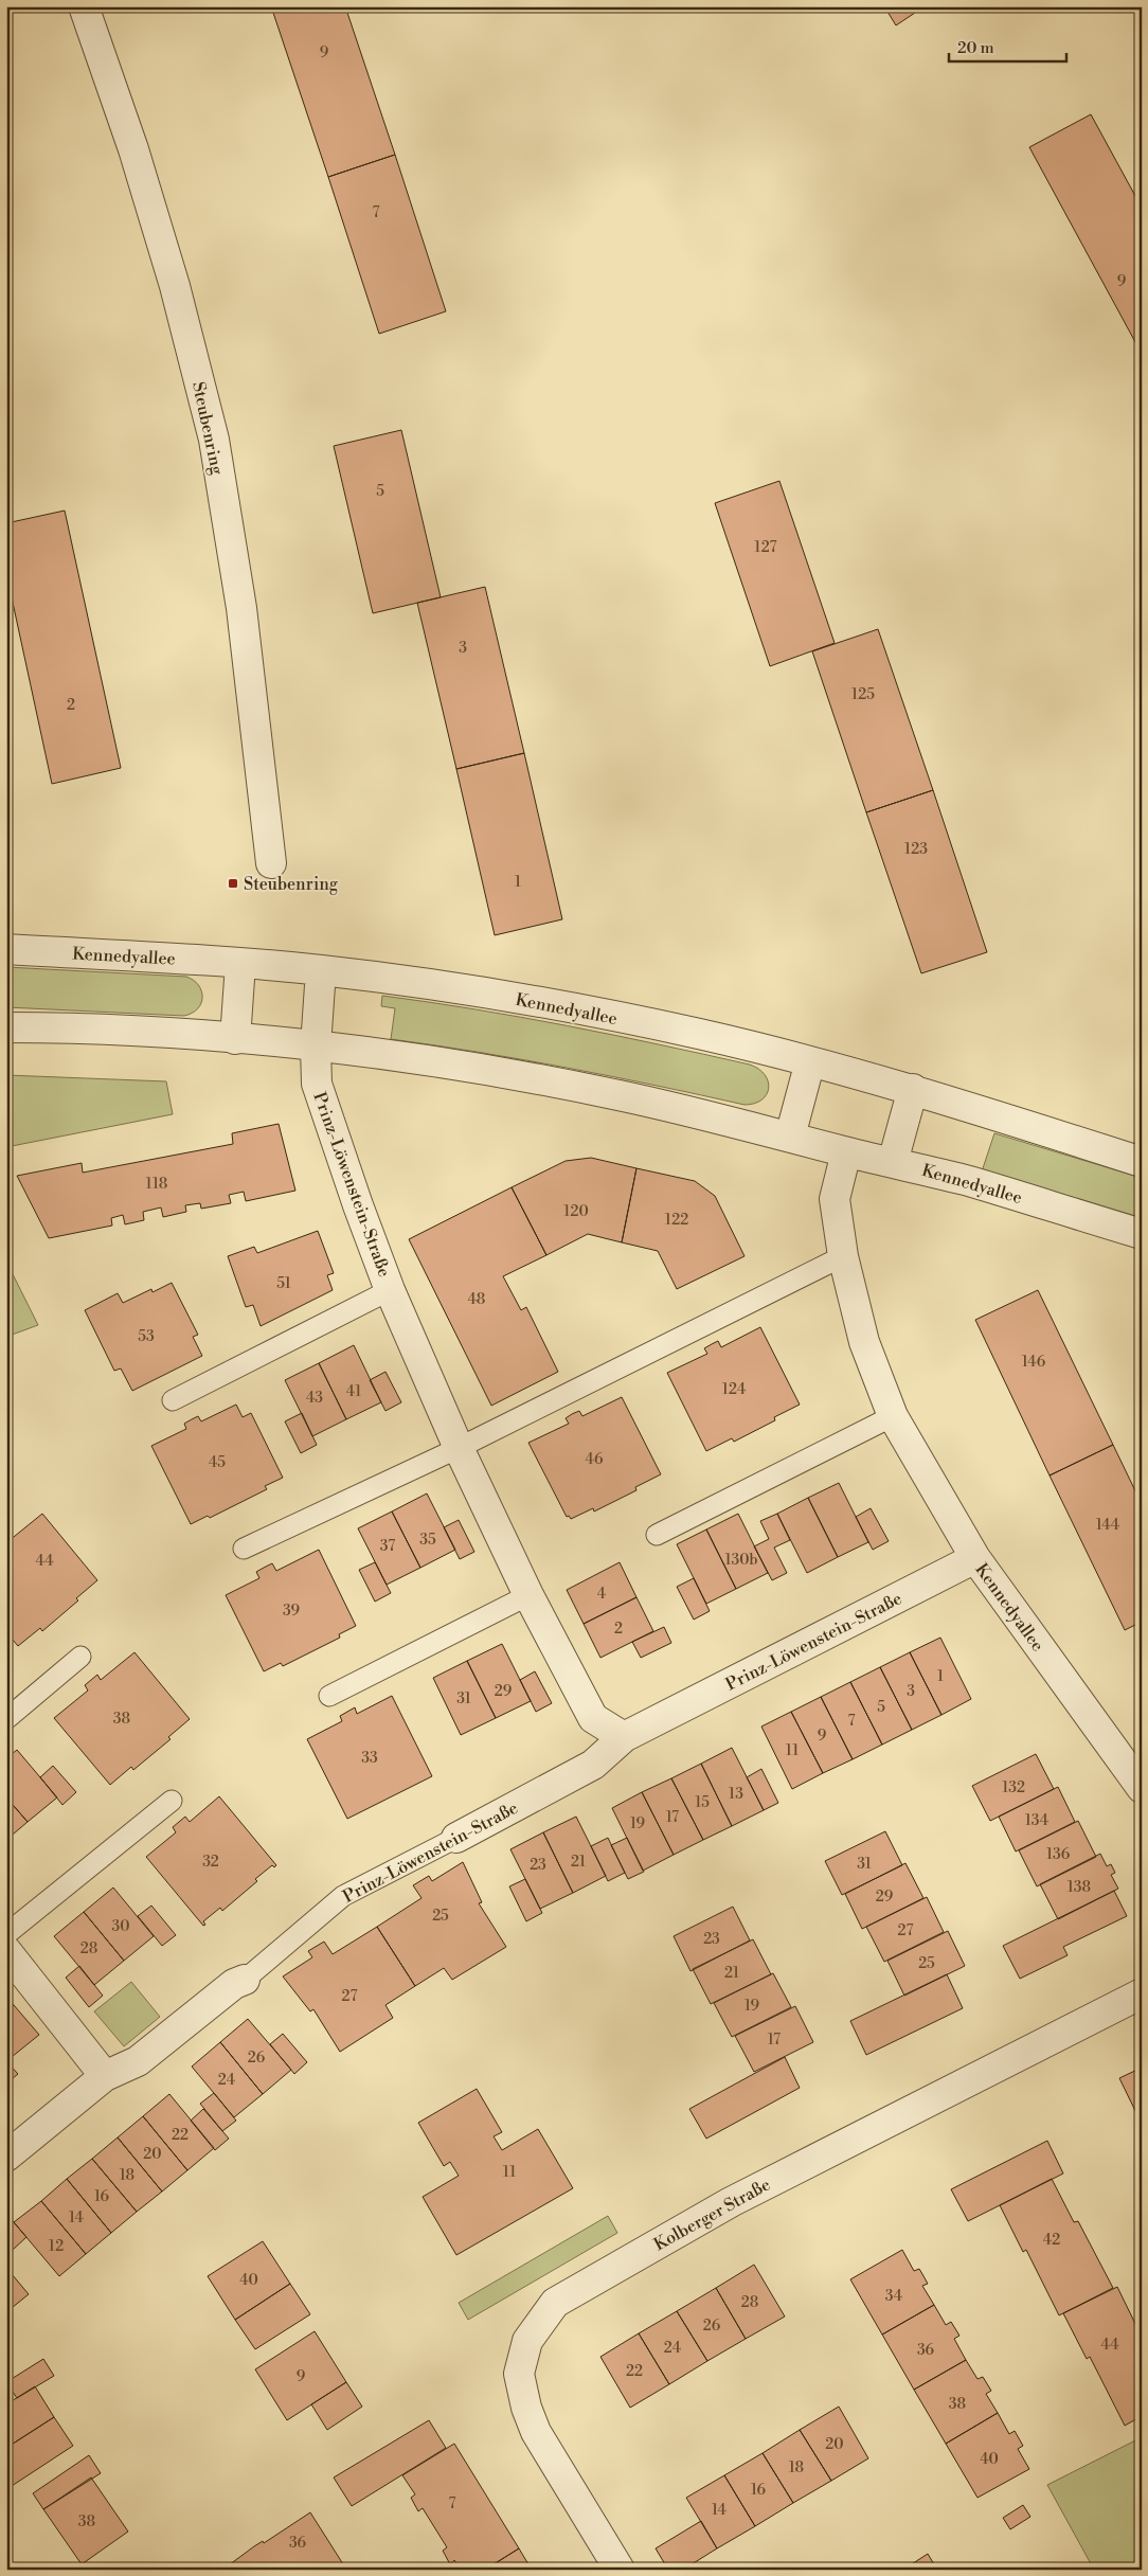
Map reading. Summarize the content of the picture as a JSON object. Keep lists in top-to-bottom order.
{
  "streets": {
    "street": [
      "Steubenring",
      "Kennedyallee",
      "Prinz-Löwenstein-Straße",
      "Kolberger Straße"
    ]
  },
  "crossings": [
    ["Kennedyallee", "Prinz-Löwenstein-Straße"]
  ],
  "places": {
    "transit": ["Steubenring"]
  },
  "house_numbers": [
    "9",
    "7",
    "9",
    "5",
    "127",
    "3",
    "125",
    "2",
    "123",
    "1",
    "118",
    "120",
    "122",
    "51",
    "48",
    "53",
    "146",
    "124",
    "41",
    "43",
    "46",
    "45",
    "144",
    "35",
    "37",
    "130b",
    "44",
    "4",
    "39",
    "2",
    "1",
    "29",
    "3",
    "31",
    "5",
    "38",
    "7",
    "9",
    "11",
    "33",
    "132",
    "13",
    "15",
    "17",
    "134",
    "19",
    "136",
    "32",
    "21",
    "31",
    "23",
    "138",
    "29",
    "25",
    "30",
    "27",
    "23",
    "28",
    "25",
    "21",
    "27",
    "19",
    "17",
    "26",
    "24",
    "22",
    "20",
    "11",
    "18",
    "16",
    "14",
    "42",
    "12",
    "40",
    "34",
    "28",
    "26",
    "44",
    "24",
    "36",
    "22",
    "9",
    "38",
    "20",
    "40",
    "18",
    "16",
    "7",
    "14",
    "38",
    "36"
  ],
  "scale_bar": "20 m"
}
